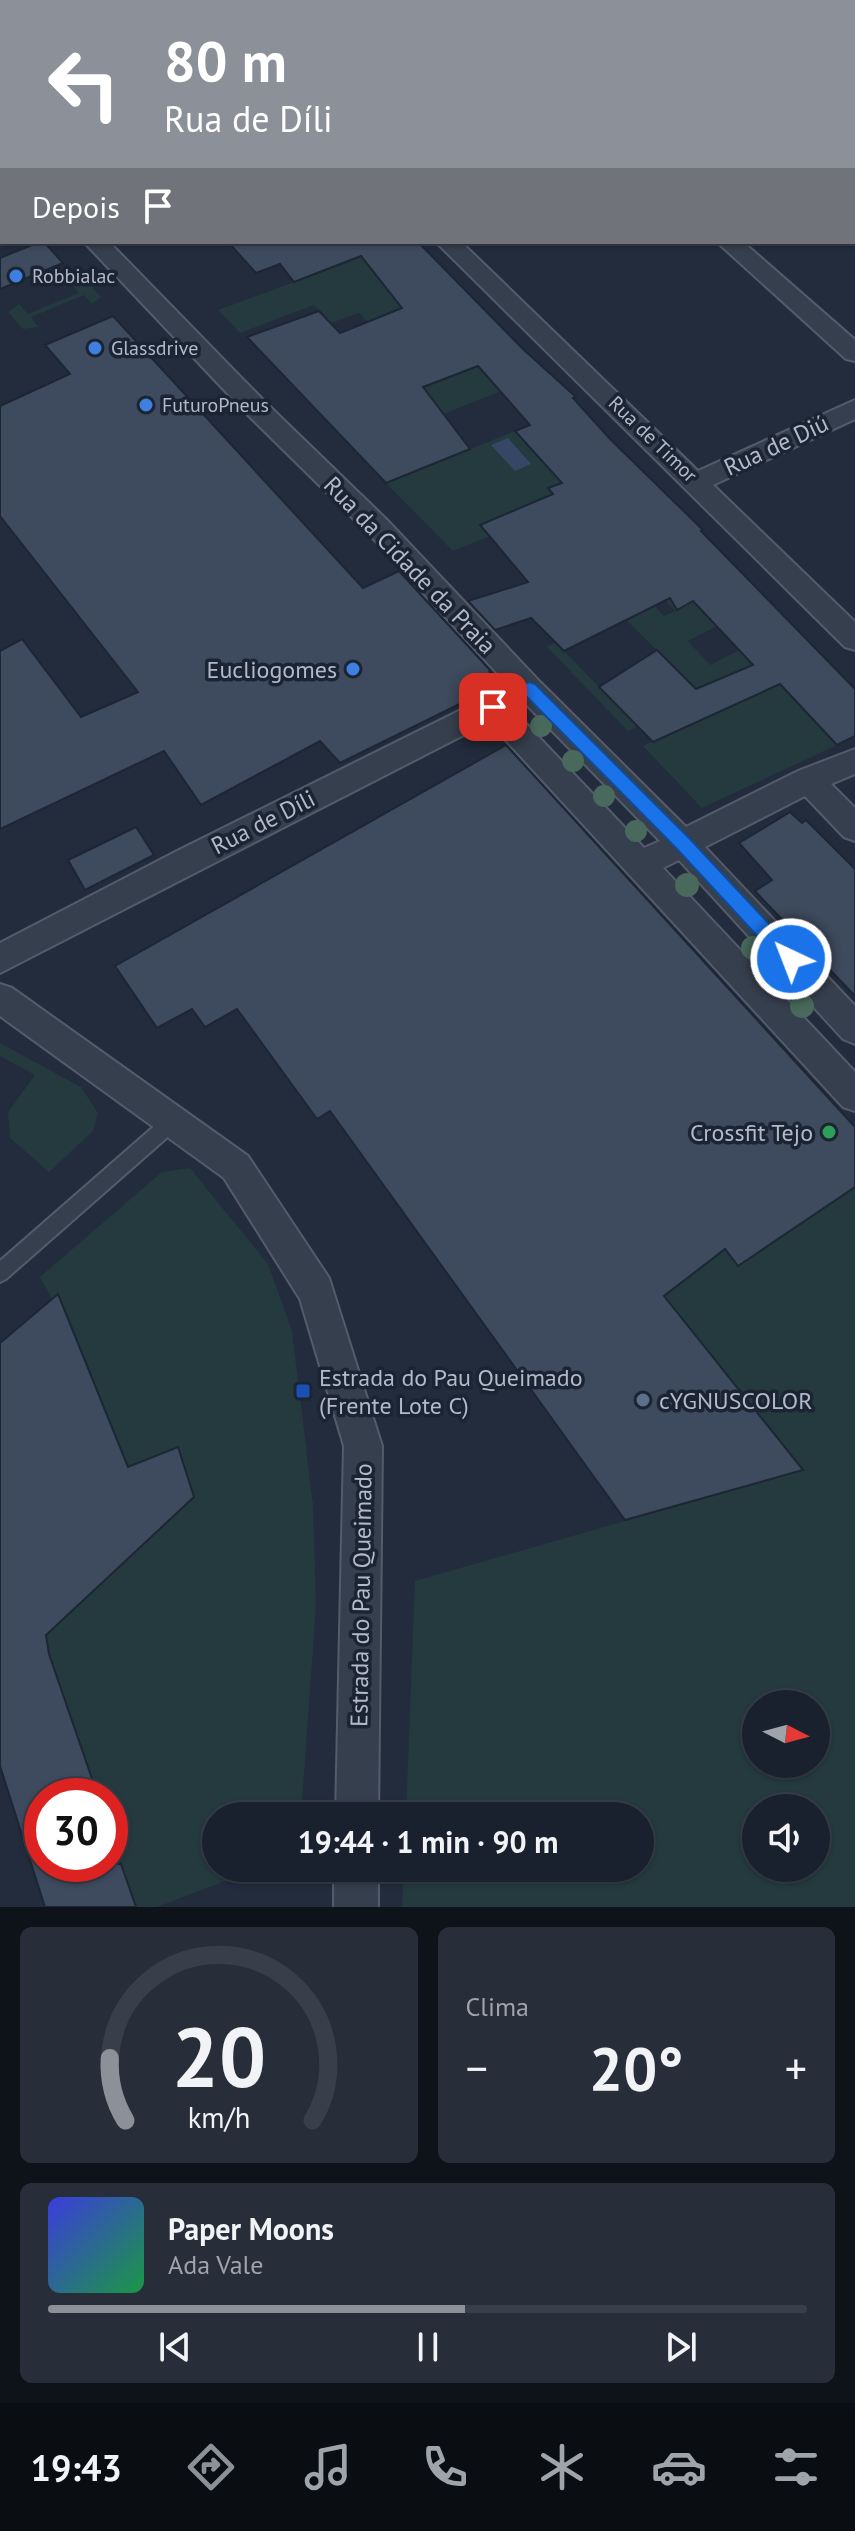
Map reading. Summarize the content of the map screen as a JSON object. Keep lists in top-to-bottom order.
{
  "streets": {
    "street": [
      "Rua de Timor",
      "Rua de Diú",
      "Rua da Cidade da Praia",
      "Rua de Díli",
      "Estrada do Pau Queimado"
    ]
  },
  "crossings": [
    ["Rua de Timor", "Rua de Diú"],
    ["Rua da Cidade da Praia", "Rua de Díli"]
  ],
  "places": {
    "other": [
      "Robbialac",
      "Glassdrive",
      "FuturoPneus",
      "Eucliogomes",
      "Crossfit Tejo",
      "cYGNUSCOLOR"
    ],
    "transit": ["Estrada do Pau Queimado (Frente Lote C)"]
  },
  "north": "right",
  "page": {
    "turn": ["80 m", "Rua de Díli"],
    "then": "Depois",
    "limit": "30",
    "trip": "19:44 · 1 min · 90 m",
    "tile": "Clima",
    "heat": ["−", "20°", "+"],
    "song": ["Paper Moons", "Ada Vale"],
    "tabs": "19:43",
    "gauge": ["20", "km/h"]
  }
}
